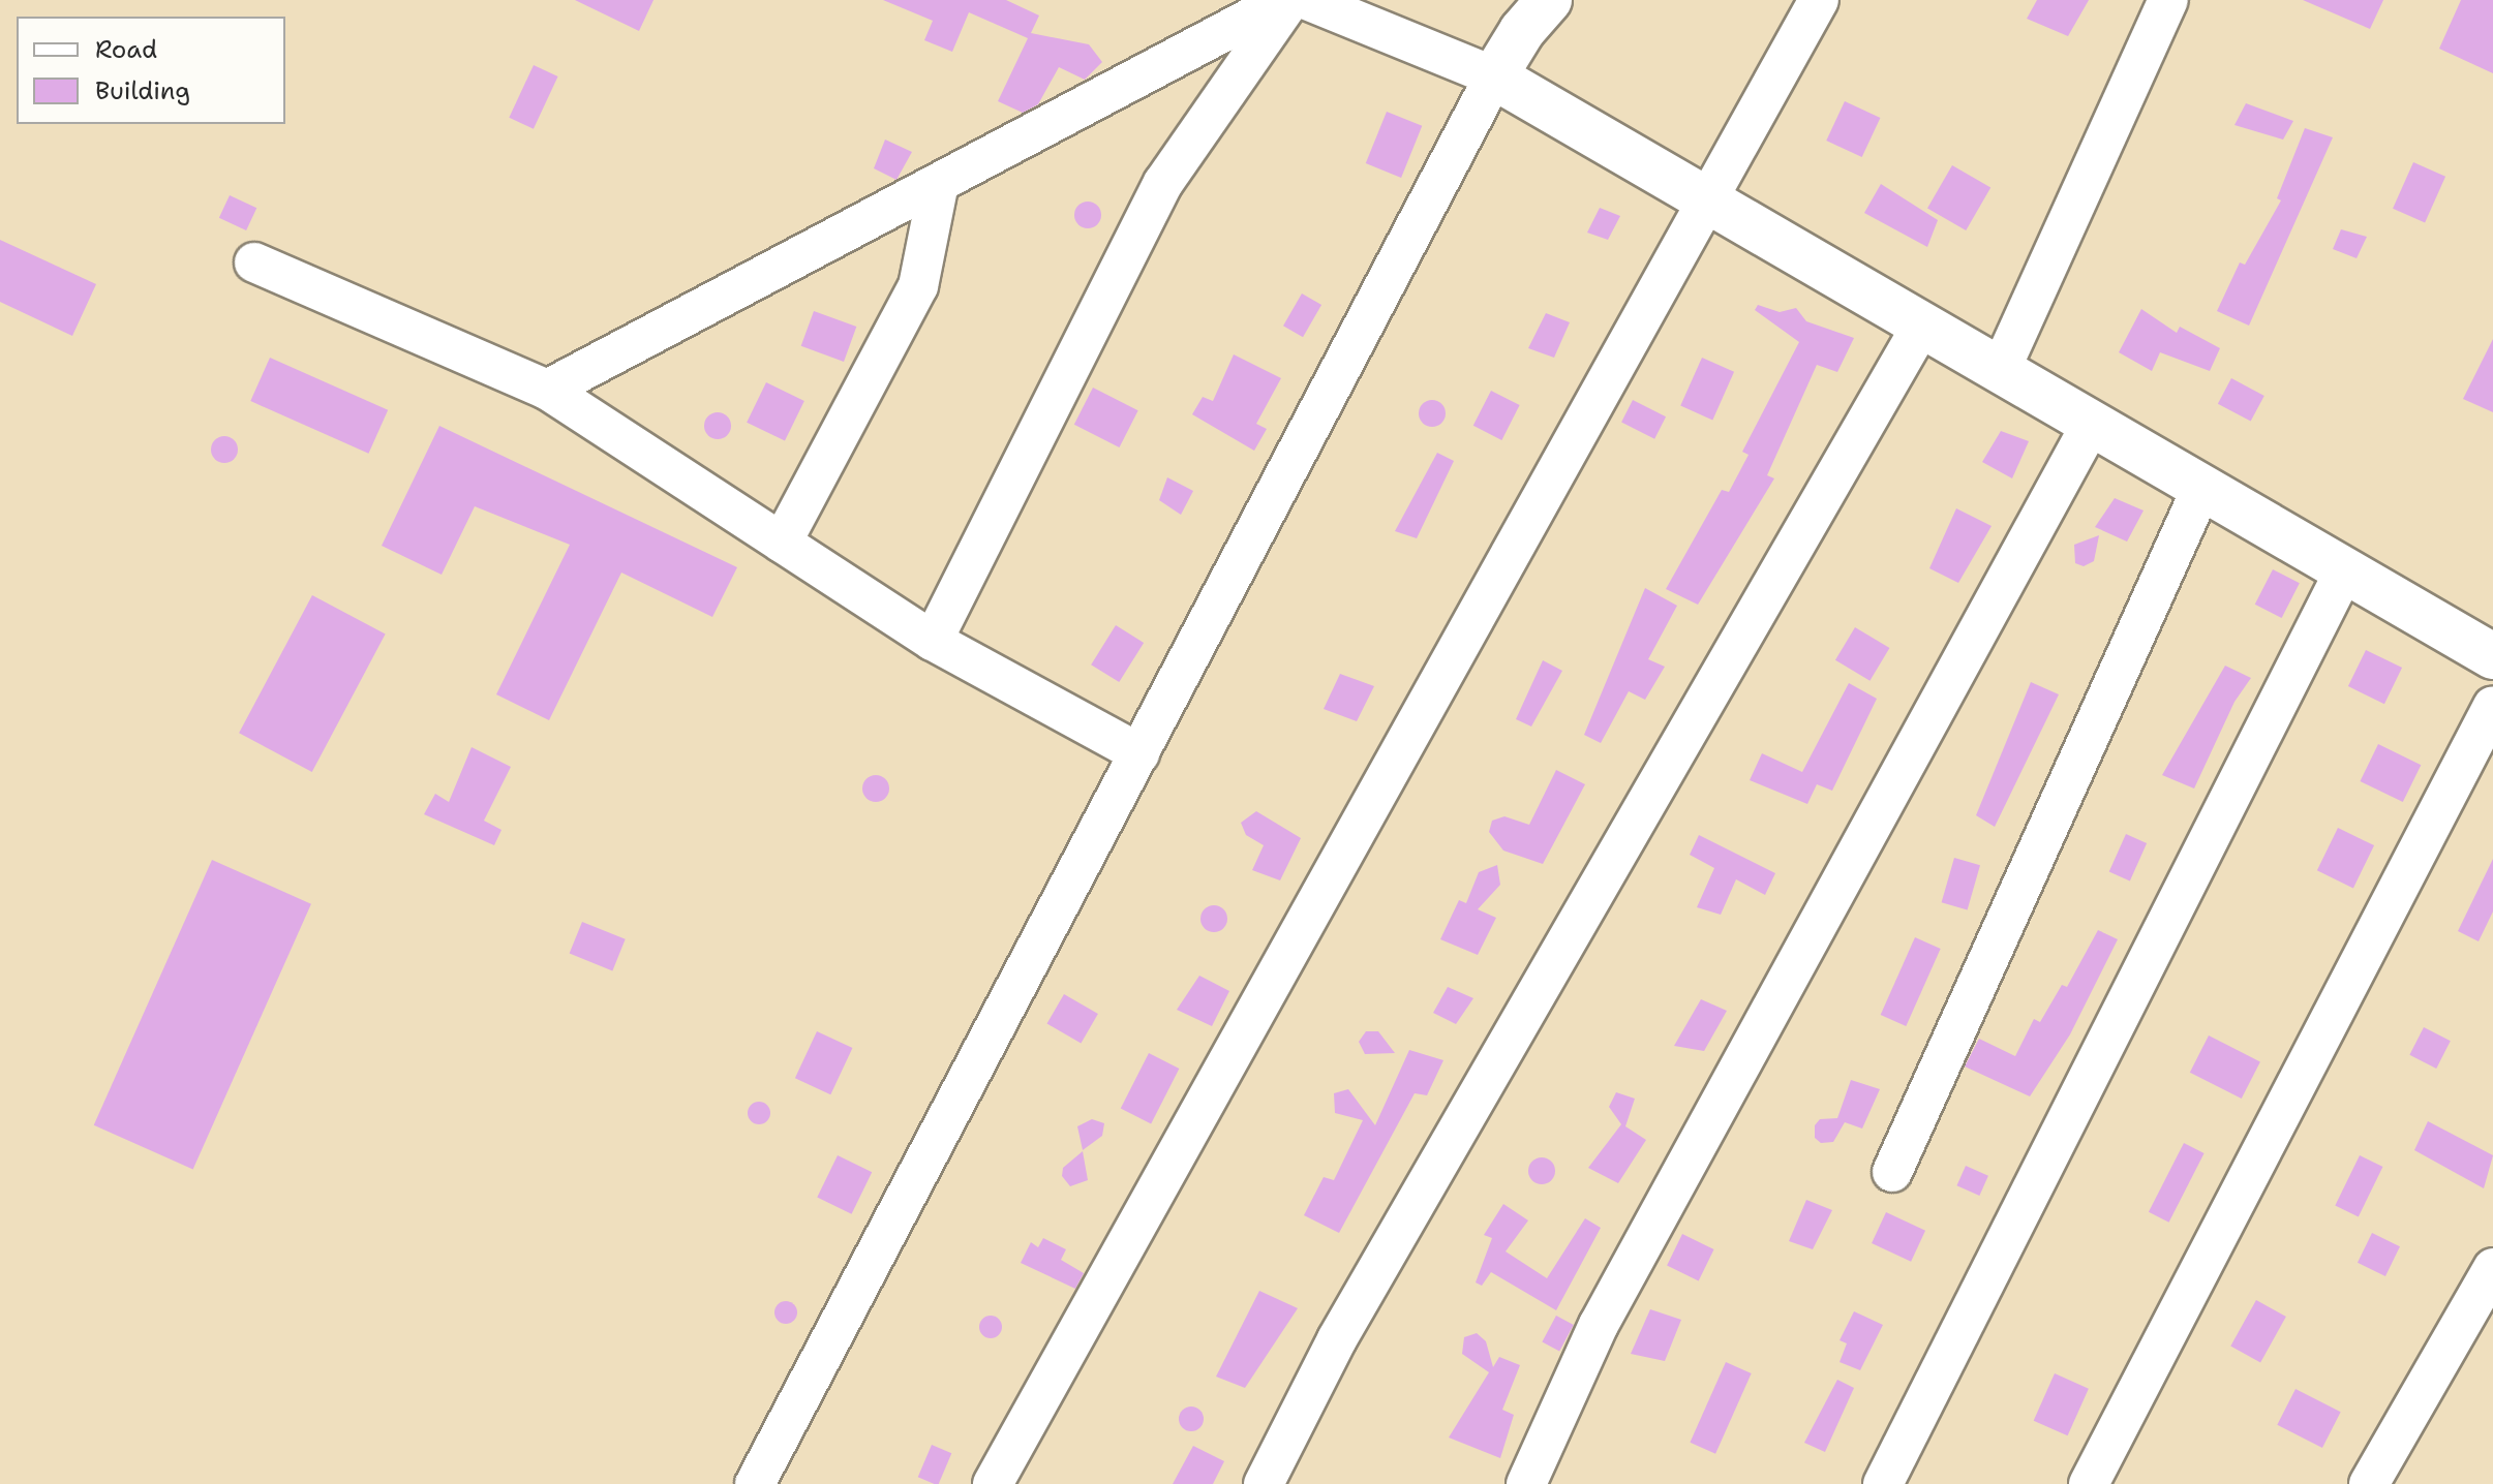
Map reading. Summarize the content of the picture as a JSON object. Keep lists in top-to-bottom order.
{
  "legend": ["Road", "Building"]
}
